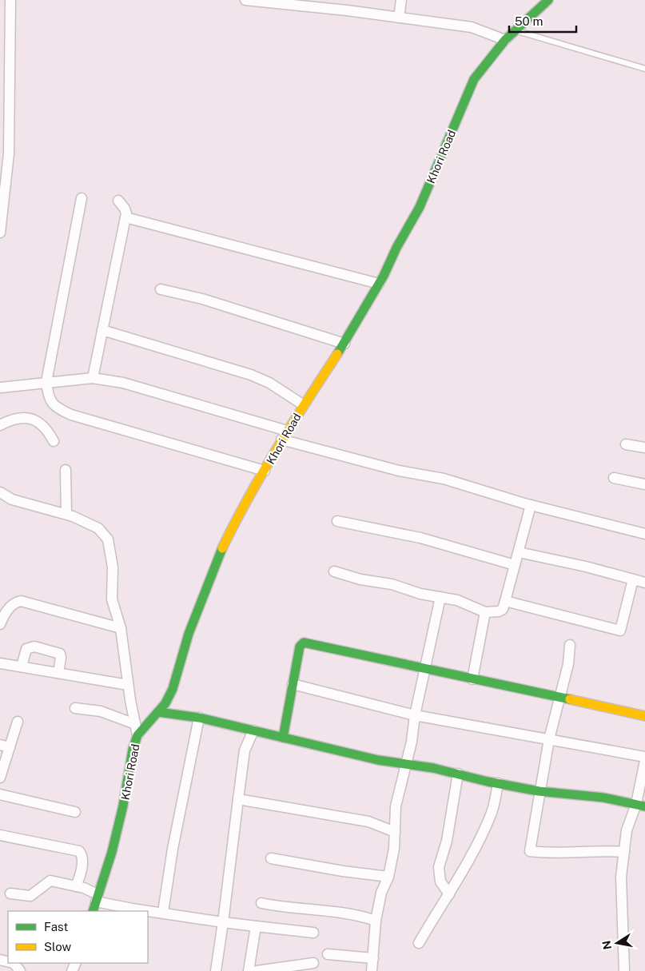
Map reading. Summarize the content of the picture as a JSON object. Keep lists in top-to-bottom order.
{
  "streets": {
    "street": ["Khori Road"]
  },
  "legend": ["Fast", "Slow"],
  "scale_bar": "50 m",
  "north": "left"
}
